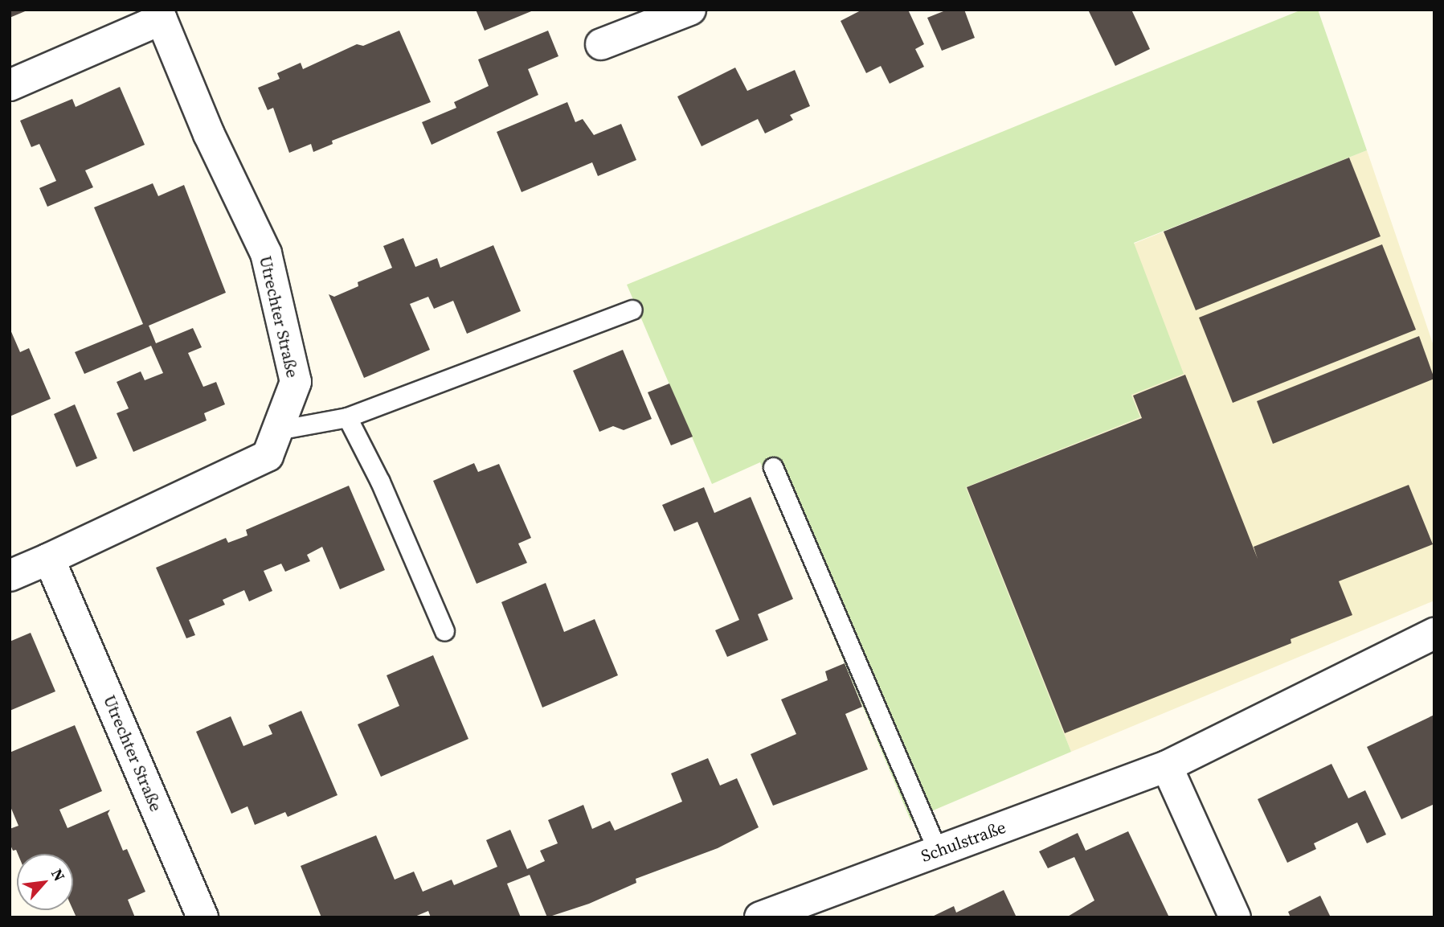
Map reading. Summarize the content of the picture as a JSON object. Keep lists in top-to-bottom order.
{
  "streets": {
    "street": ["Utrechter Straße", "Schulstraße"]
  },
  "north": "top right"
}
